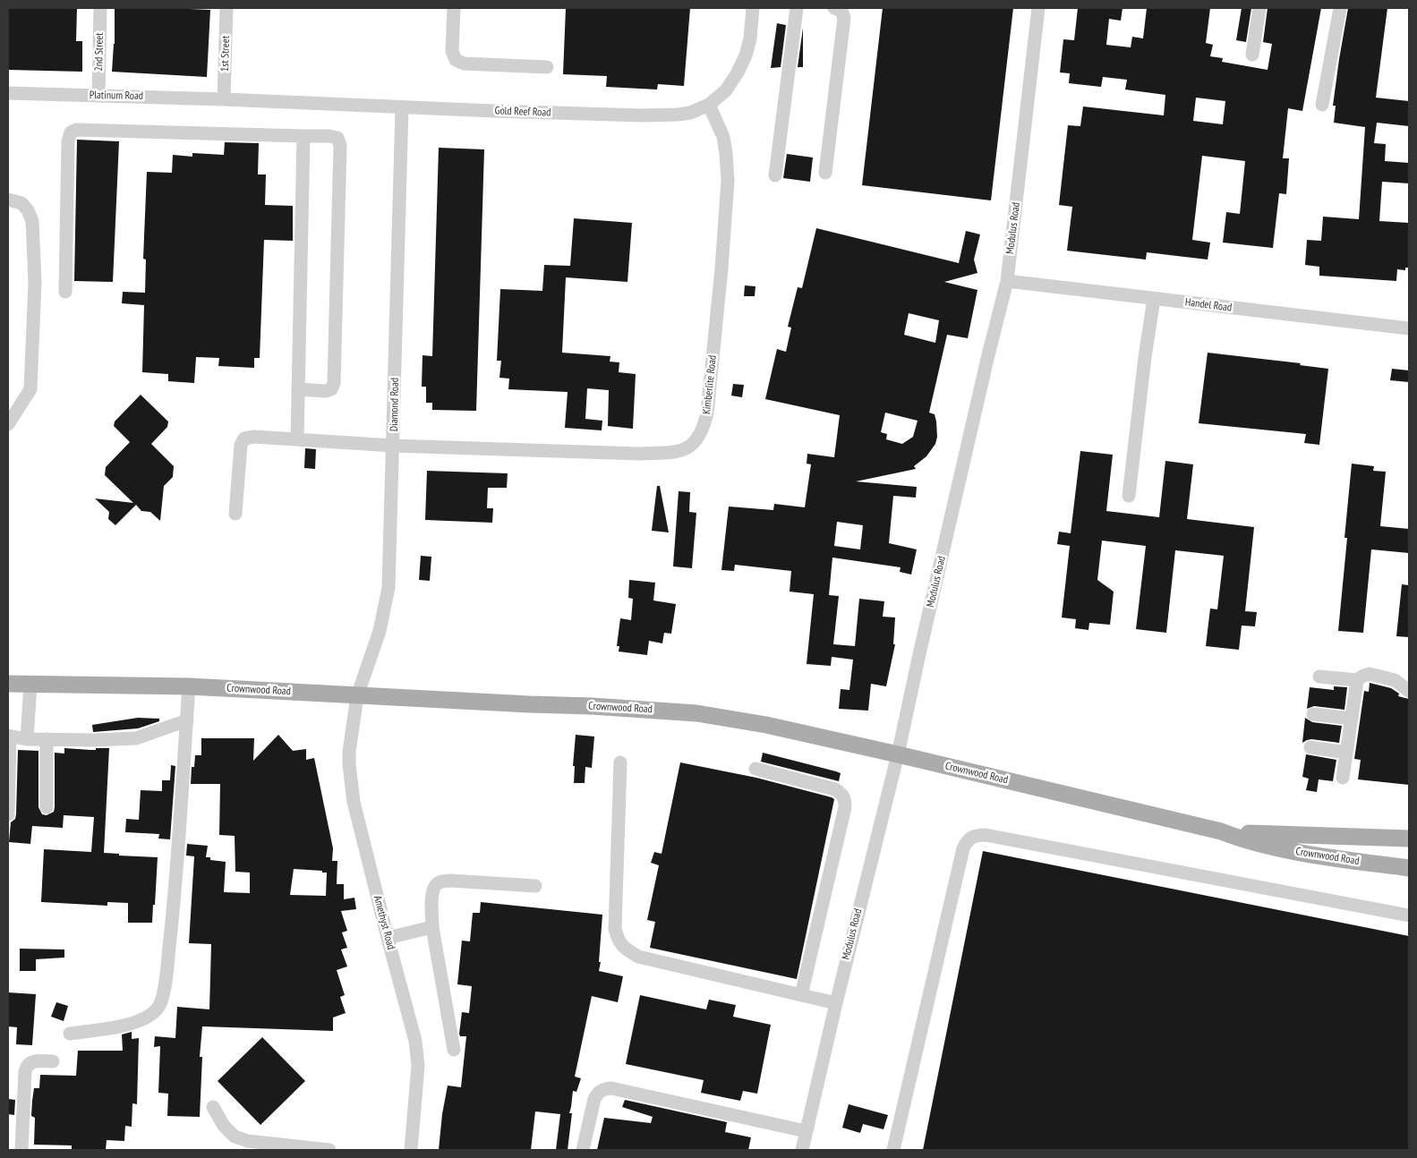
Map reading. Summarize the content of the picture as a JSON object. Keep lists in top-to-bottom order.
{
  "streets": {
    "main road": ["Crownwood Road"],
    "street": [
      "2nd Street",
      "1st Street",
      "Platinum Road",
      "Gold Reef Road",
      "Modulus Road",
      "Handel Road",
      "Kimberlite Road",
      "Diamond Road",
      "Amethyst Road"
    ]
  },
  "crossings": [
    ["2nd Street", "Platinum Road"],
    ["1st Street", "Platinum Road"],
    ["1st Street", "Gold Reef Road"],
    ["Platinum Road", "Gold Reef Road"],
    ["Gold Reef Road", "Kimberlite Road"],
    ["Gold Reef Road", "Diamond Road"],
    ["Modulus Road", "Handel Road"],
    ["Modulus Road", "Crownwood Road"],
    ["Kimberlite Road", "Diamond Road"],
    ["Diamond Road", "Crownwood Road"],
    ["Diamond Road", "Amethyst Road"],
    ["Crownwood Road", "Amethyst Road"]
  ]
}
